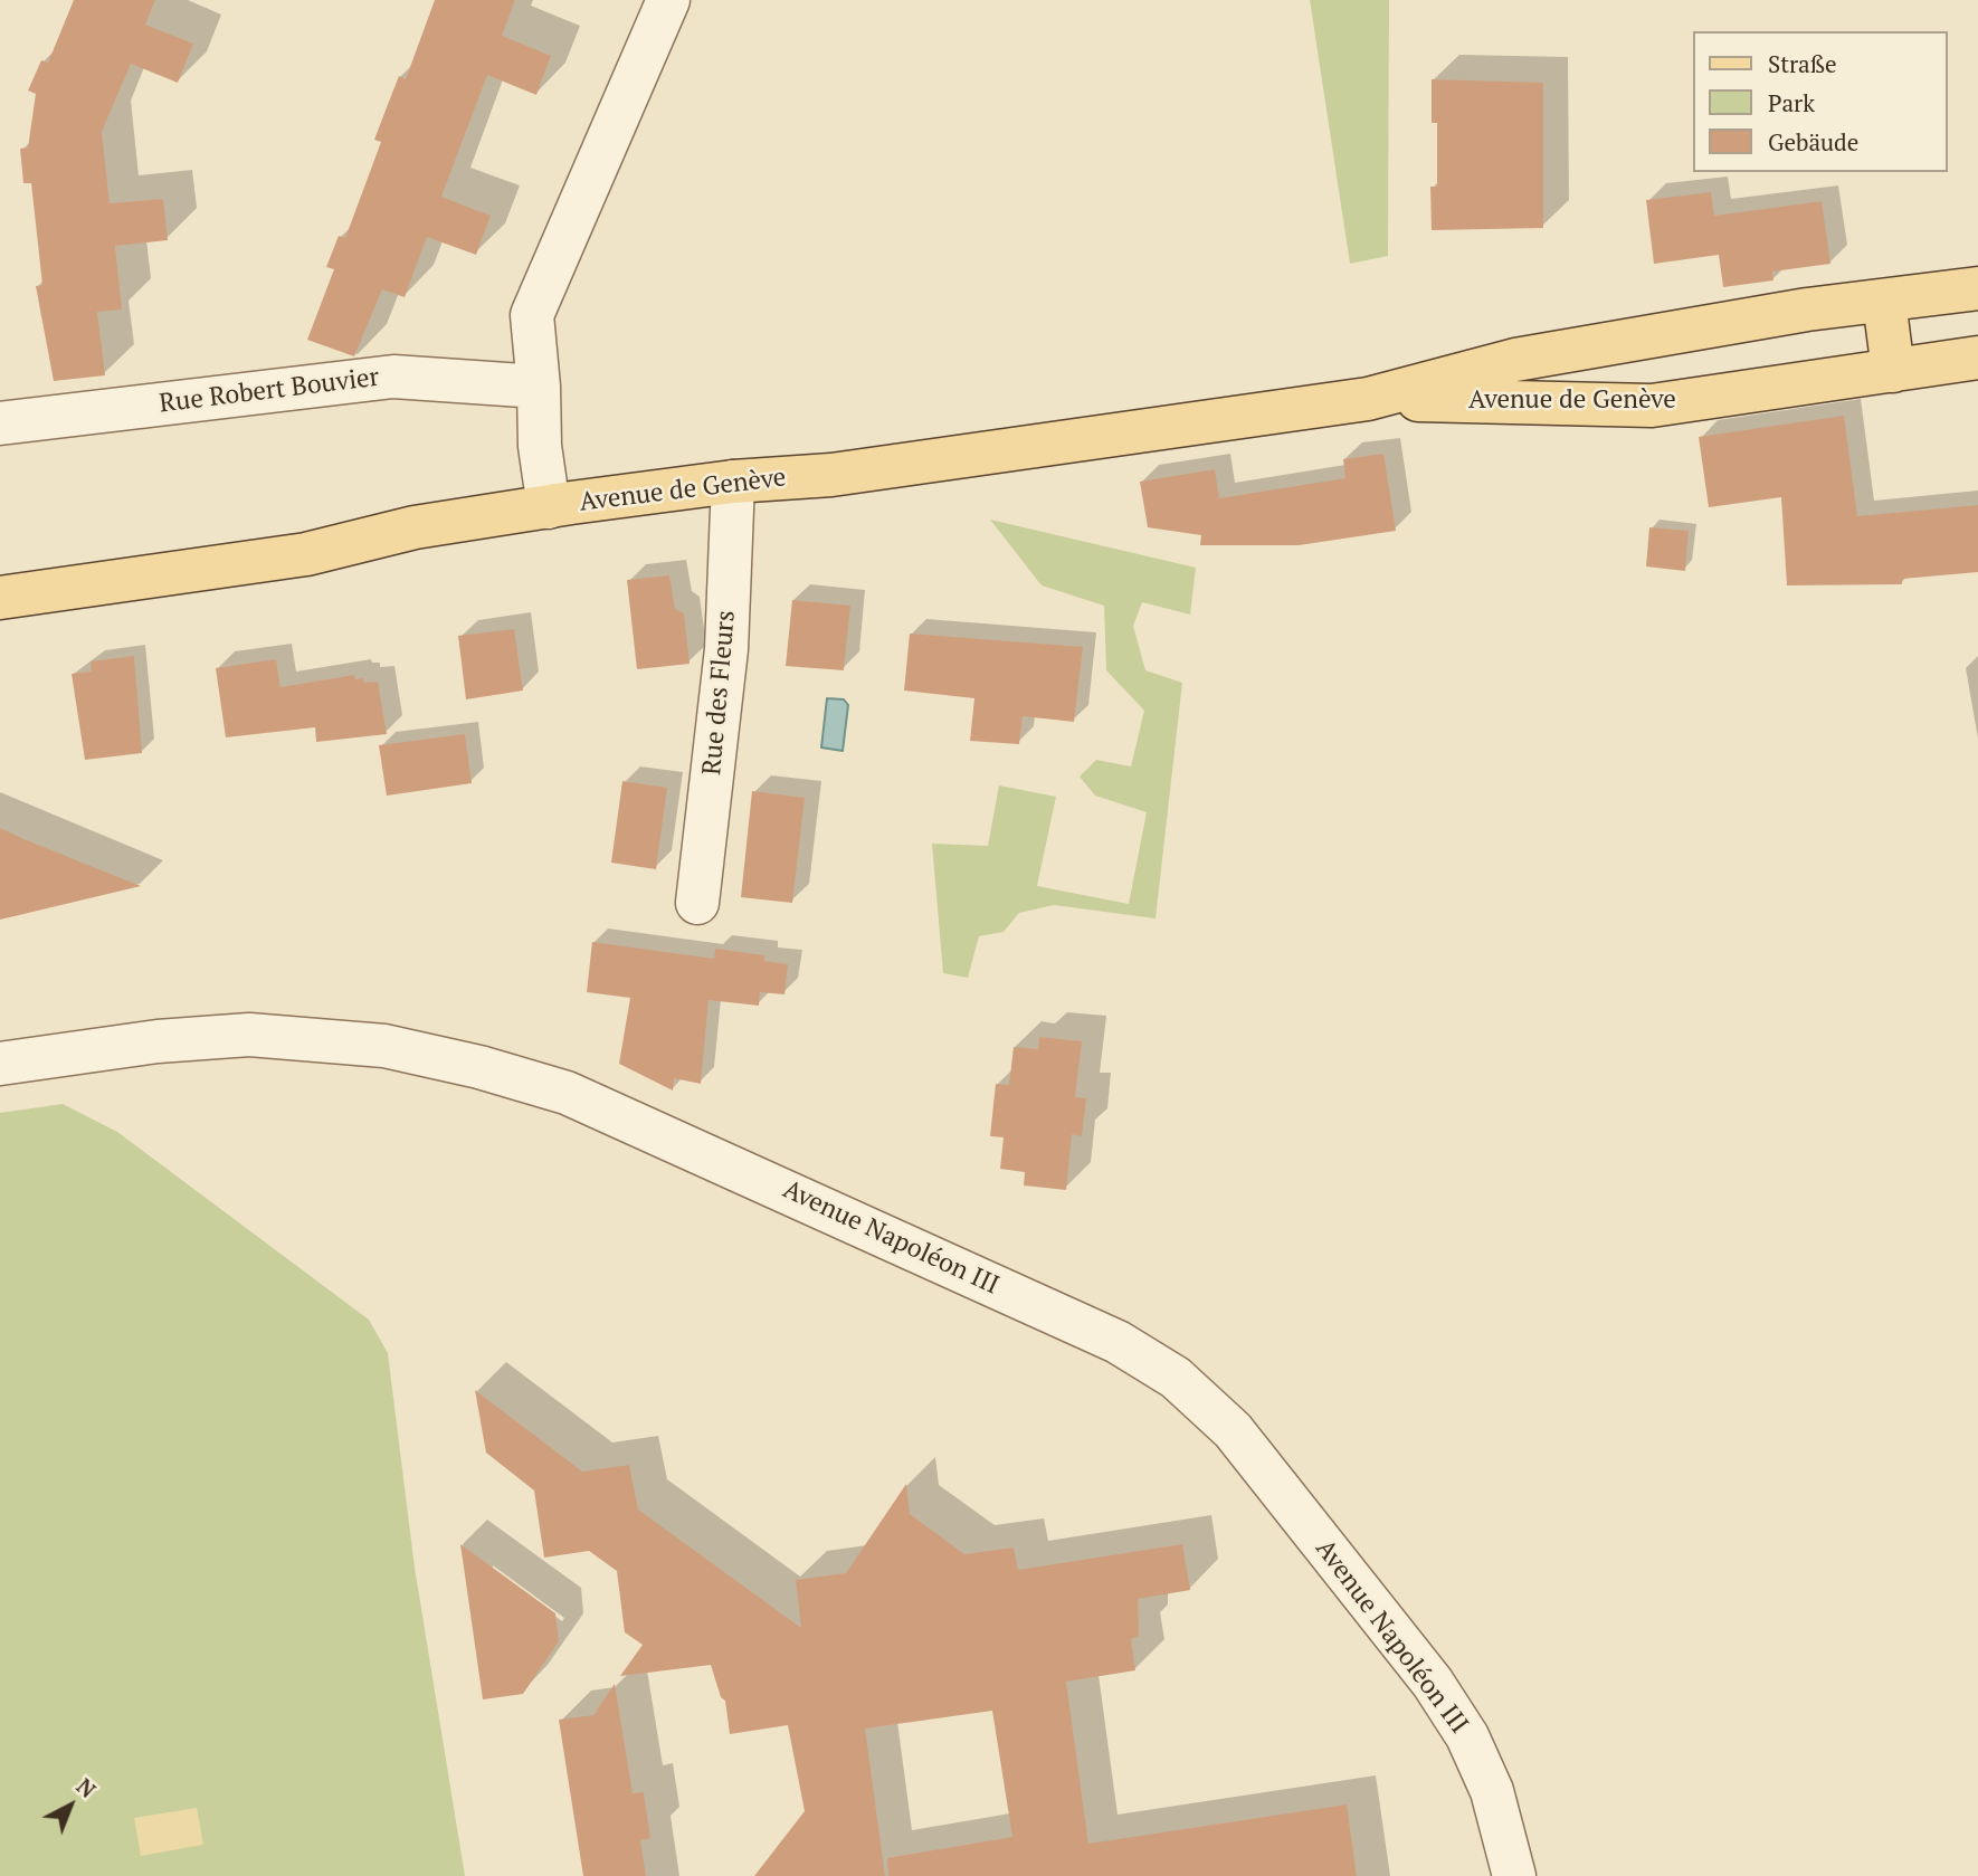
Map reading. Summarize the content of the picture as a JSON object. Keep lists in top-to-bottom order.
{
  "streets": {
    "main road": ["Avenue de Genève"],
    "street": ["Rue Robert Bouvier", "Rue des Fleurs", "Avenue Napoléon III"]
  },
  "crossings": [
    ["Avenue de Genève", "Rue des Fleurs"]
  ],
  "legend": ["Straße", "Park", "Gebäude"],
  "north": "top right"
}
